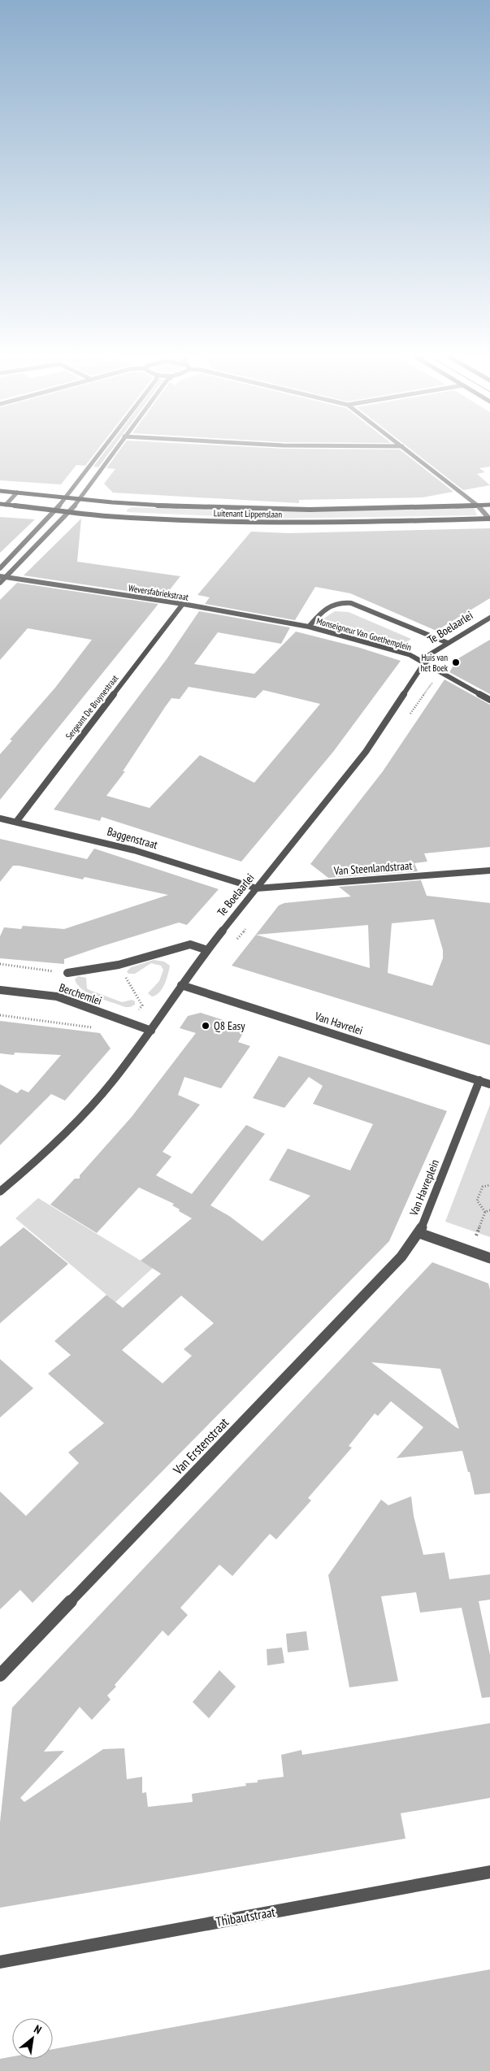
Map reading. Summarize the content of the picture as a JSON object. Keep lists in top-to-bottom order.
{
  "streets": {
    "main road": ["Luitenant Lippenslaan"],
    "street": [
      "Weversfabriekstraat",
      "Te Boelaarlei",
      "Monseigneur Van Goethemplein",
      "Sergeant De Bruynestraat",
      "Baggenstraat",
      "Van Steenlandstraat",
      "Berchemlei",
      "Van Havrelei",
      "Van Havreplein",
      "Van Erstenstraat",
      "Thibautstraat"
    ]
  },
  "crossings": [
    ["Weversfabriekstraat", "Monseigneur Van Goethemplein"],
    ["Weversfabriekstraat", "Sergeant De Bruynestraat"],
    ["Te Boelaarlei", "Monseigneur Van Goethemplein"],
    ["Te Boelaarlei", "Baggenstraat"],
    ["Te Boelaarlei", "Van Steenlandstraat"],
    ["Te Boelaarlei", "Berchemlei"],
    ["Te Boelaarlei", "Van Havrelei"],
    ["Sergeant De Bruynestraat", "Baggenstraat"],
    ["Baggenstraat", "Van Steenlandstraat"],
    ["Van Havrelei", "Van Havreplein"],
    ["Van Havreplein", "Van Erstenstraat"]
  ],
  "places": ["Huis van het Boek", "Q8 Easy"],
  "north": "top right"
}
